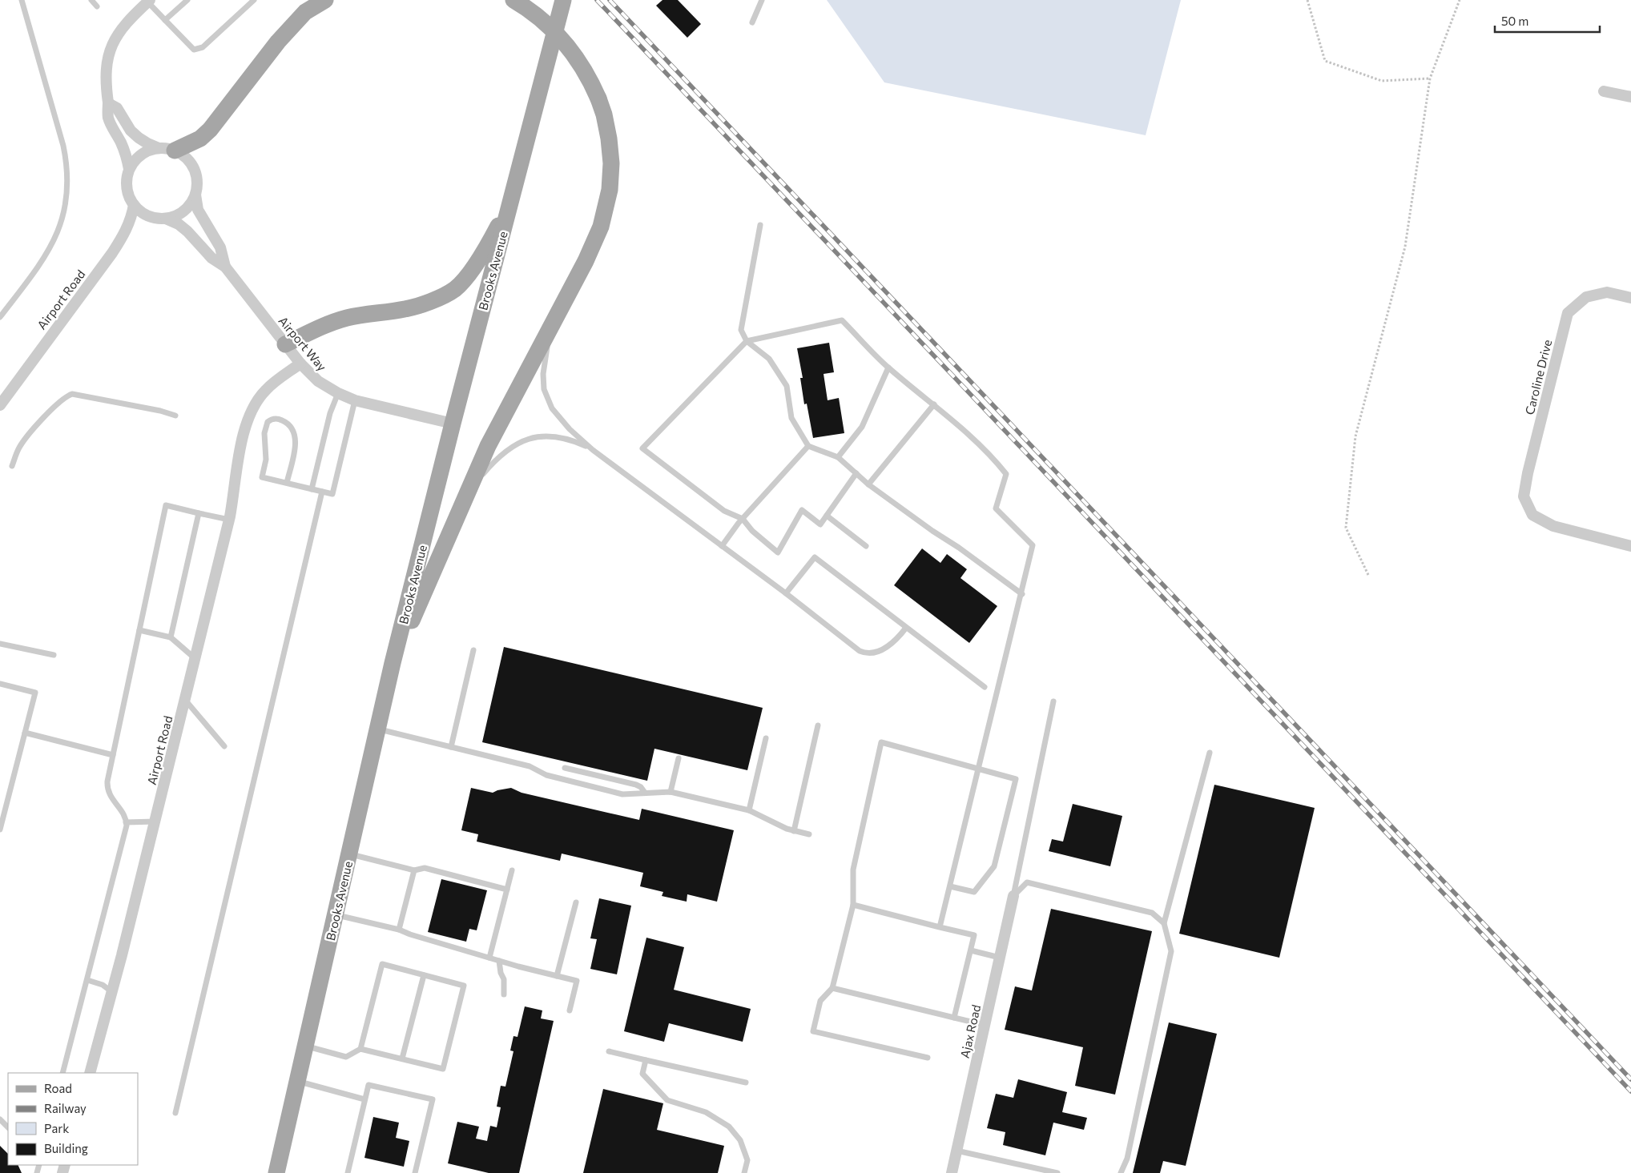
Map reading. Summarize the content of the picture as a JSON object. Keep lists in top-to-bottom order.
{
  "streets": {
    "main road": ["Brooks Avenue"],
    "street": [
      "Airport Road",
      "Airport Way",
      "Caroline Drive",
      "Ajax Road"
    ]
  },
  "crossings": [
    ["Brooks Avenue", "Airport Way"],
    ["Airport Road", "Airport Way"]
  ],
  "legend": [
    "Road",
    "Railway",
    "Park",
    "Building"
  ],
  "scale_bar": "50 m"
}
